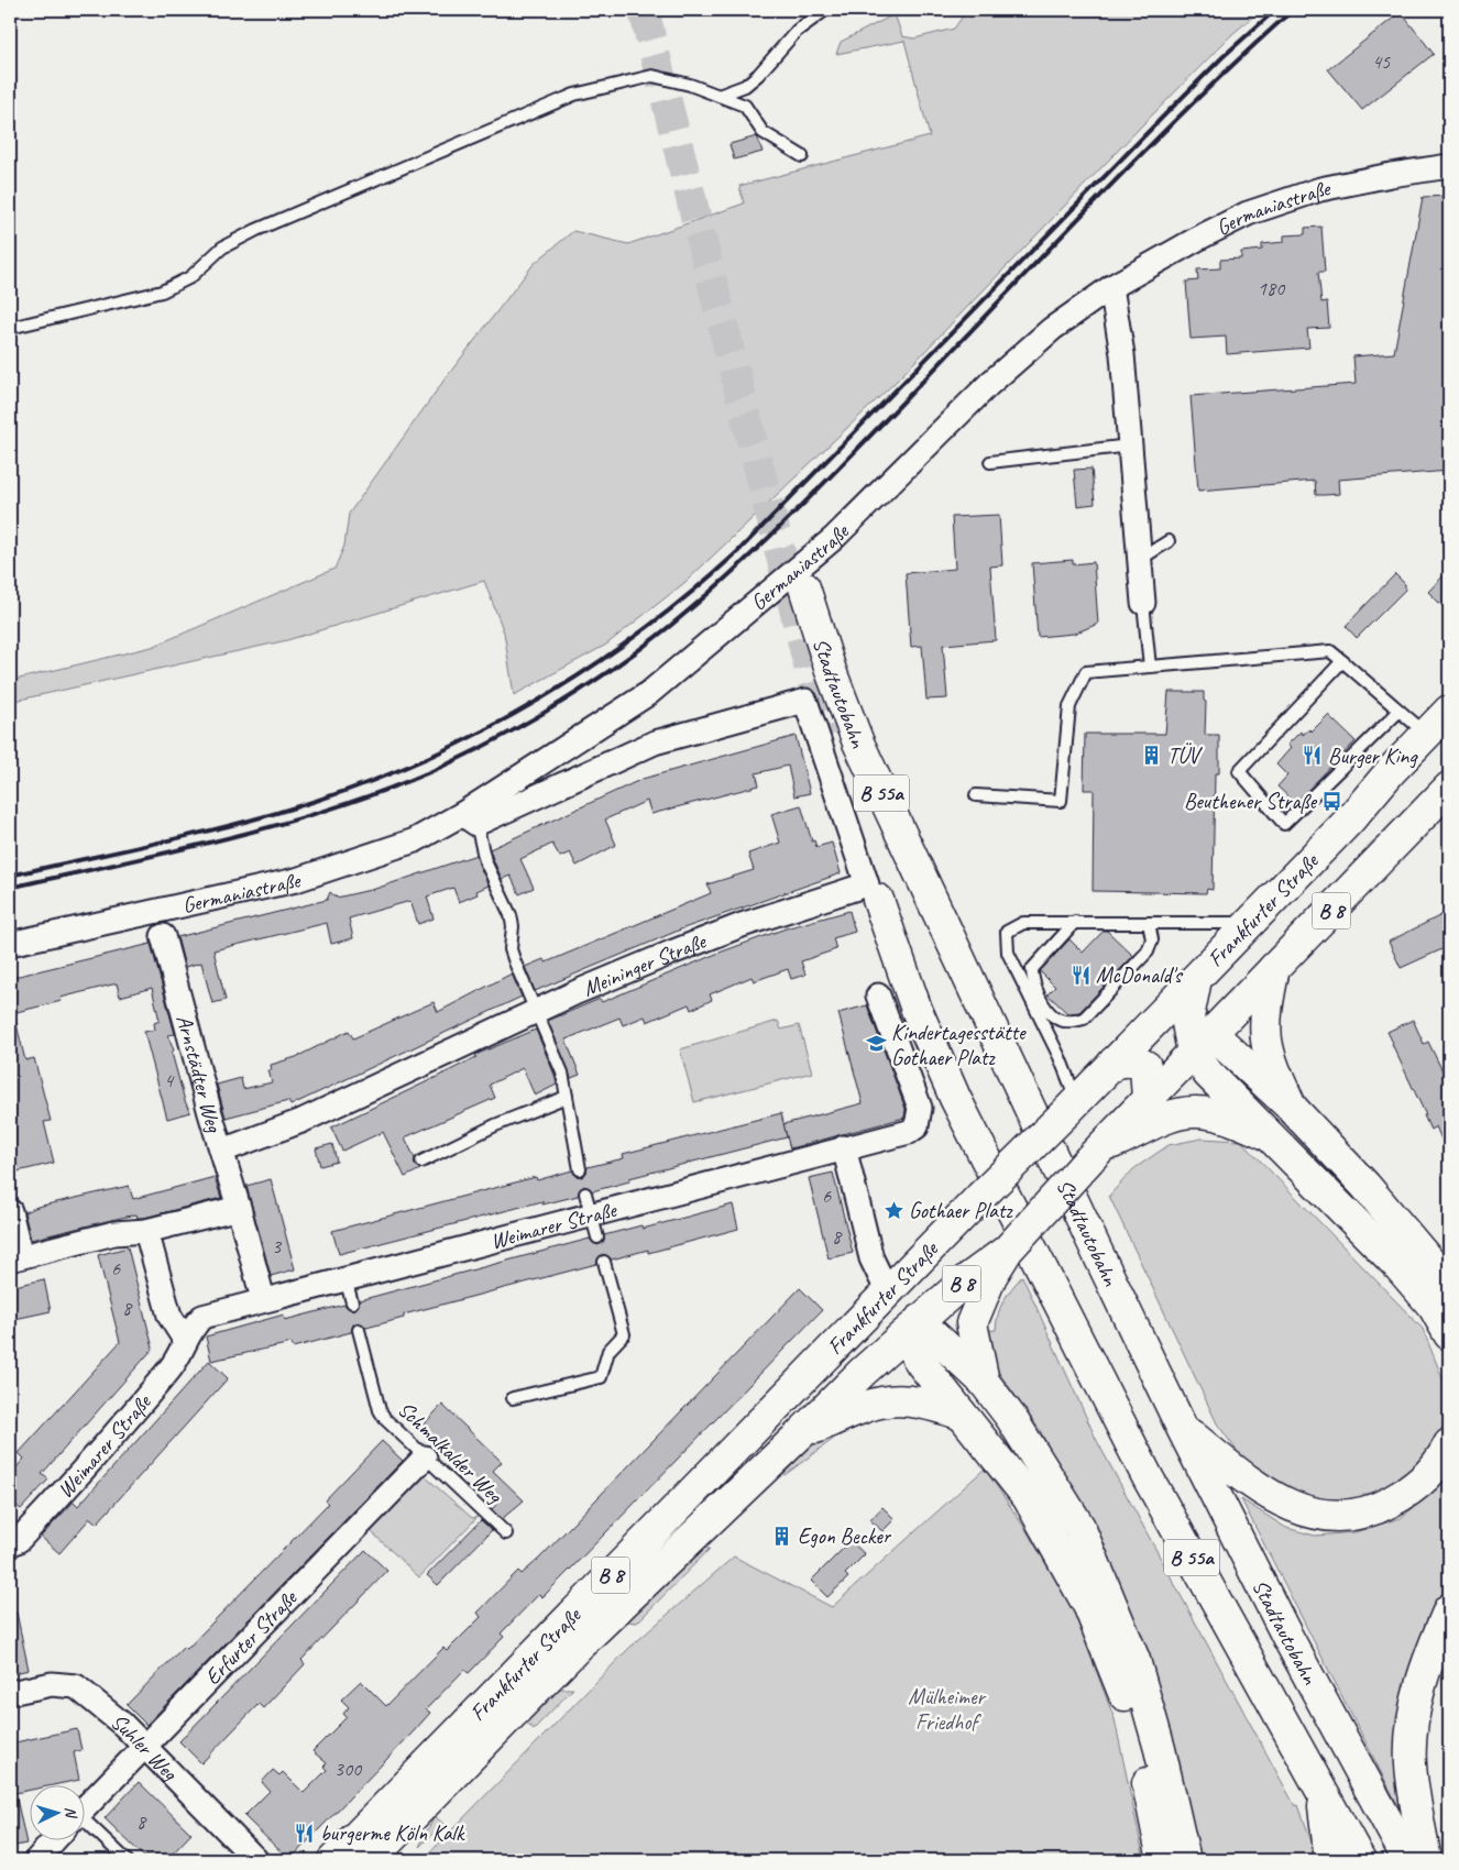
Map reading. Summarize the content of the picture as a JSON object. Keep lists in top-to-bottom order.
{
  "streets": {
    "main road": [
      "Stadtautobahn",
      "B 55a",
      "Frankfurter Straße",
      "B 8"
    ],
    "street": [
      "Germaniastraße",
      "Meininger Straße",
      "Arnstädter Weg",
      "Weimarer Straße",
      "Erfurter Straße",
      "Suhler Weg"
    ],
    "lane": ["Schmalkalder Weg"]
  },
  "crossings": [
    ["Germaniastraße", "Meininger Straße"],
    ["Meininger Straße", "Arnstädter Weg"],
    ["Arnstädter Weg", "Weimarer Straße"],
    ["Schmalkalder Weg", "Erfurter Straße"],
    ["Erfurter Straße", "Suhler Weg"]
  ],
  "parks": ["Mülheimer Friedhof"],
  "places": {
    "building": ["TÜV", "Egon Becker"],
    "restaurant": ["Burger King", "McDonald's", "burgerme Köln Kalk"],
    "bus stop": ["Beuthener Straße"],
    "school or university": ["Kindertagesstätte Gothaer Platz"],
    "place": ["Gothaer Platz"]
  },
  "house_numbers": [
    "45",
    "180",
    "4",
    "6",
    "8",
    "3",
    "6",
    "8",
    "300",
    "8"
  ],
  "north": "right"
}
